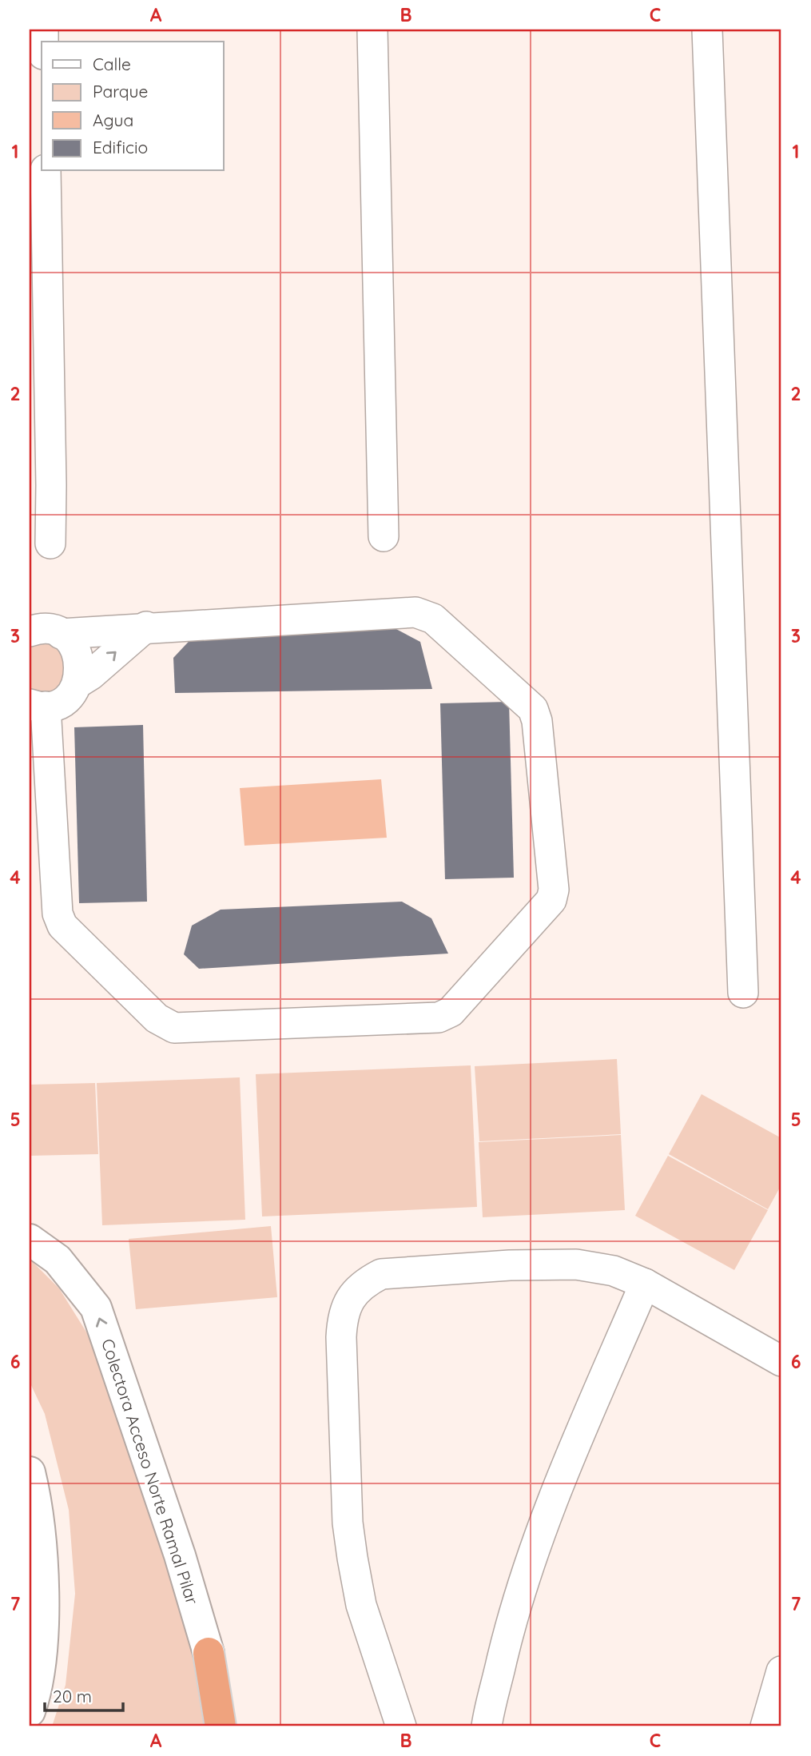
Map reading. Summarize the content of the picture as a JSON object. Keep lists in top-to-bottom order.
{
  "streets": {
    "street": ["Colectora Acceso Norte Ramal Pilar"]
  },
  "legend": [
    "Calle",
    "Parque",
    "Agua",
    "Edificio"
  ],
  "scale_bar": "20 m",
  "grid": {
    "columns": ["A", "B", "C"],
    "rows": [
      "1",
      "2",
      "3",
      "4",
      "5",
      "6",
      "7"
    ]
  }
}
